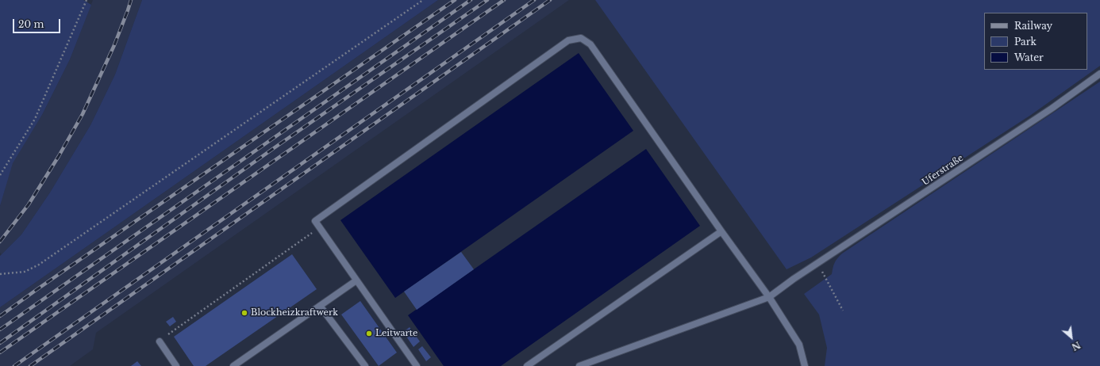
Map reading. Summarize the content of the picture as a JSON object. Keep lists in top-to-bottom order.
{
  "streets": {
    "lane": ["Uferstraße"]
  },
  "places": ["Blockheizkraftwerk", "Leitwarte"],
  "legend": ["Railway", "Park", "Water"],
  "scale_bar": "20 m",
  "north": "bottom right"
}
